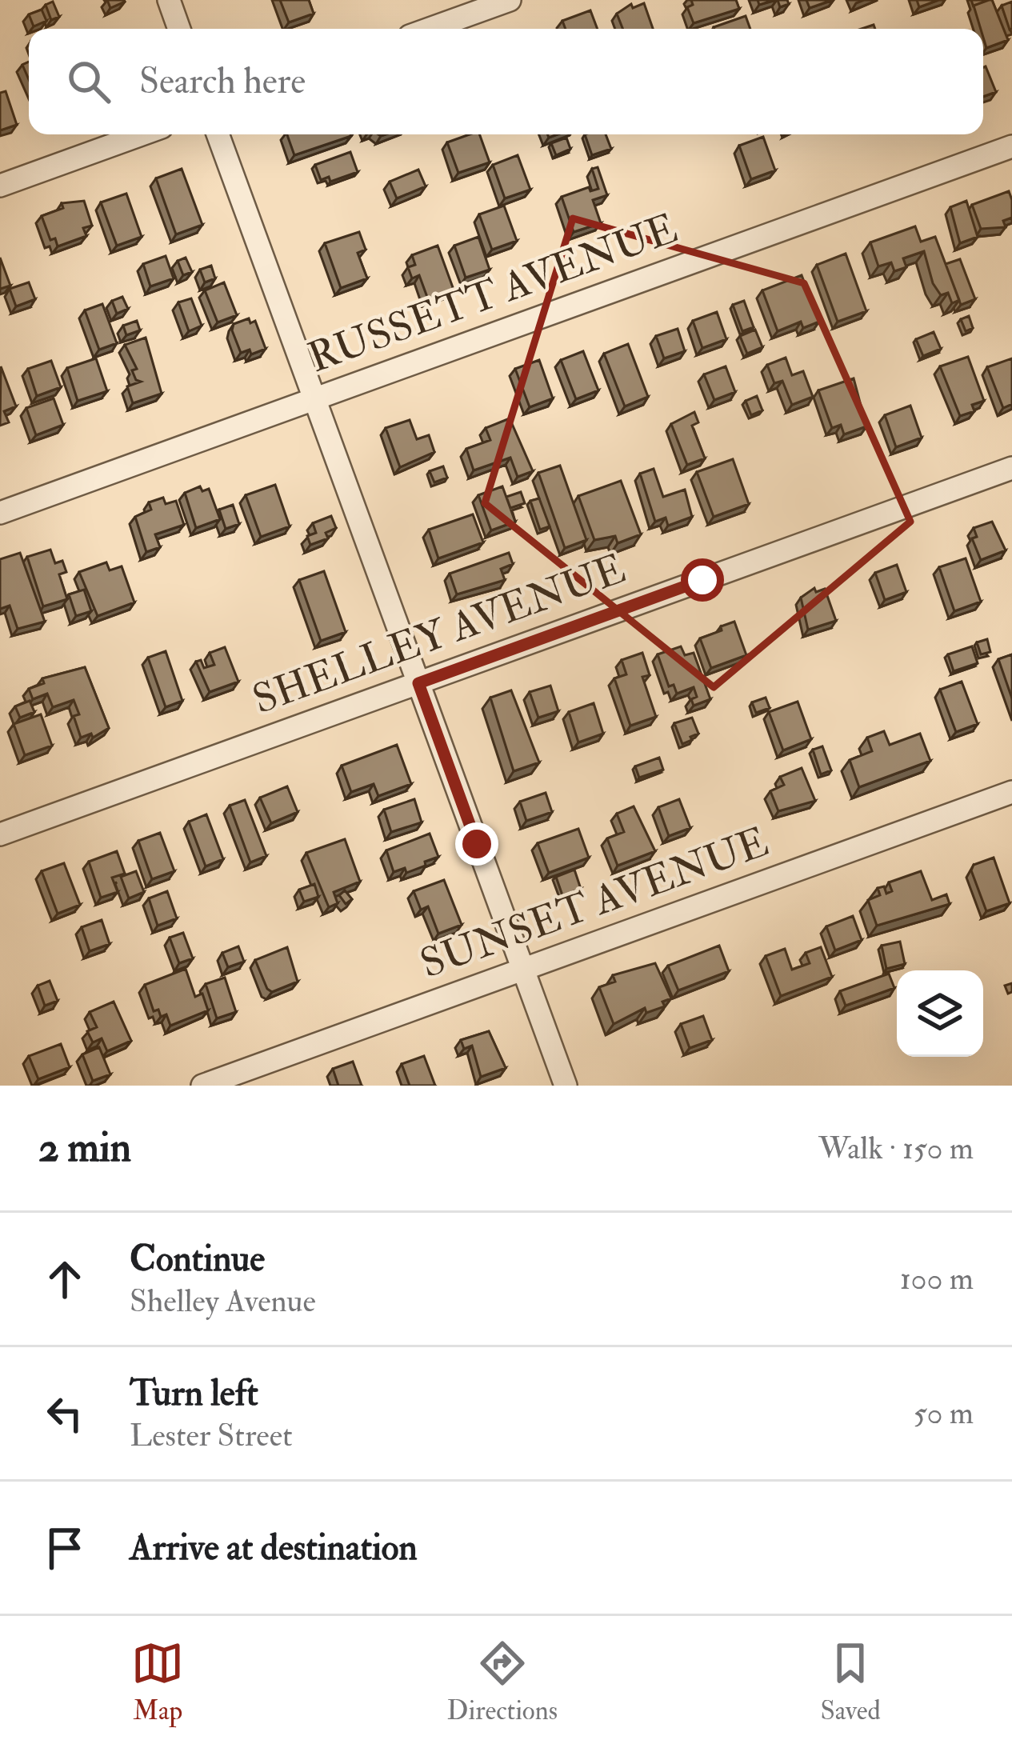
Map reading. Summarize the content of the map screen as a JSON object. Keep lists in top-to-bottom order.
{
  "streets": {
    "street": ["RUSSETT AVENUE", "SHELLEY AVENUE", "SUNSET AVENUE"]
  },
  "page": {
    "search": "Search here",
    "heading": ["2 min", "Walk · 150 m"],
    "list": [
      ["Continue", "Shelley Avenue", "100 m"],
      ["Turn left", "Lester Street", "50 m"],
      "Arrive at destination"
    ],
    "nav": ["Map", "Directions", "Saved"]
  }
}
